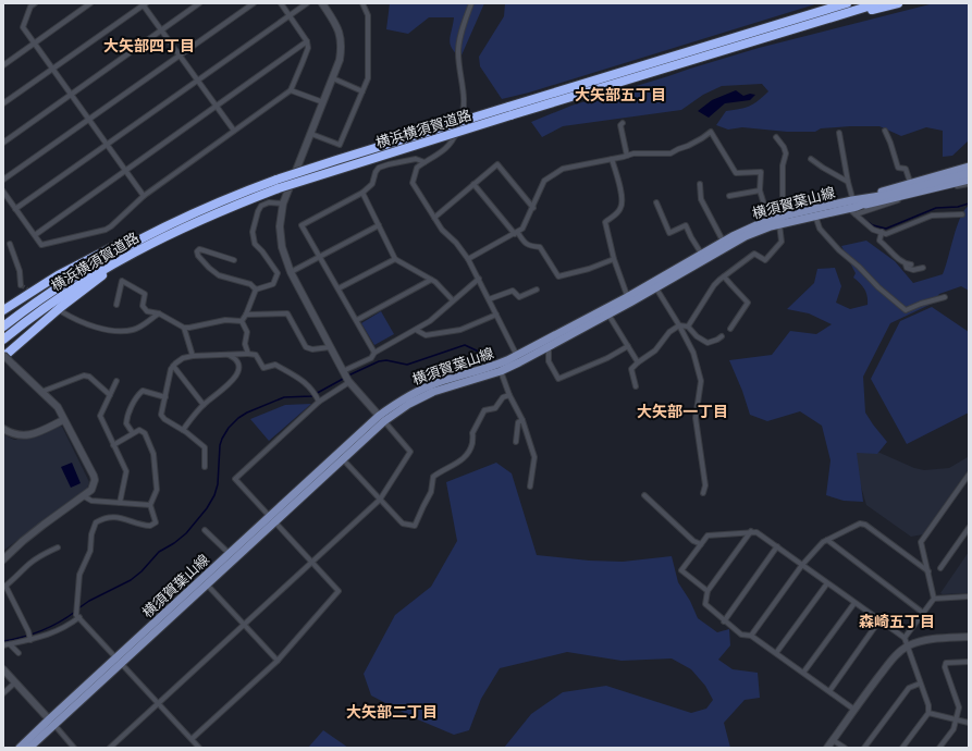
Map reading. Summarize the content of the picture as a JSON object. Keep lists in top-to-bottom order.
{
  "streets": {
    "highway": ["横浜横須賀道路"],
    "main road": ["横須賀葉山線"]
  },
  "districts": [
    "大矢部四丁目",
    "大矢部五丁目",
    "大矢部一丁目",
    "森崎五丁目",
    "大矢部二丁目"
  ]
}
